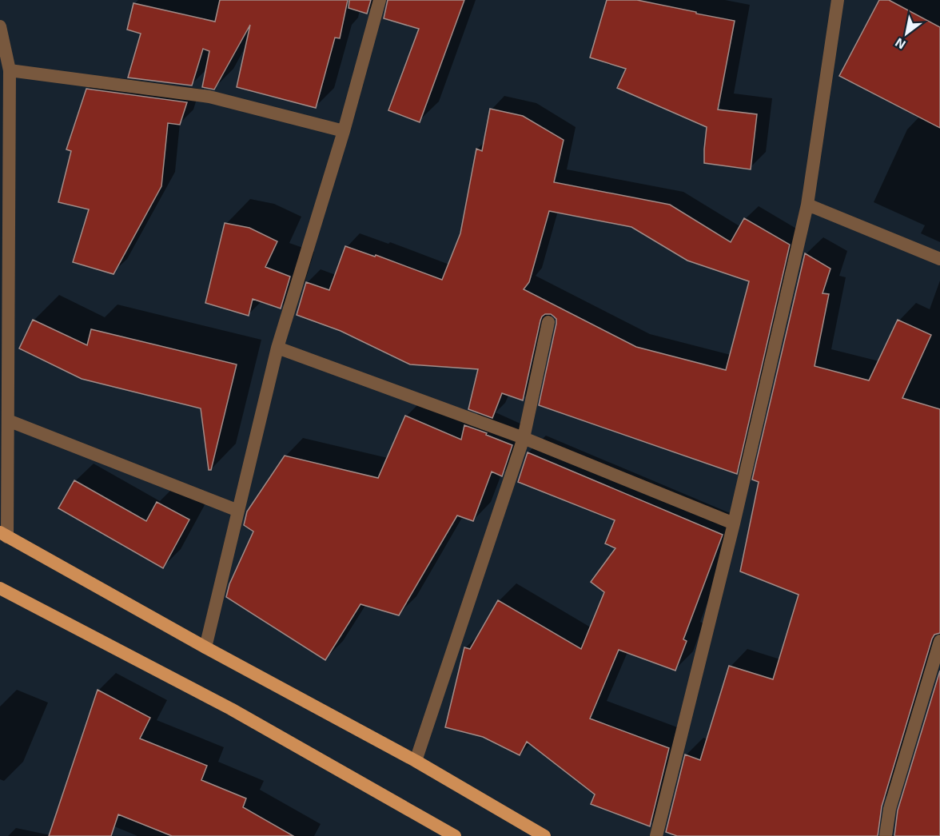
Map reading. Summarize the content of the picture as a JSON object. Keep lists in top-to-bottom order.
{
  "north": "bottom left"
}
